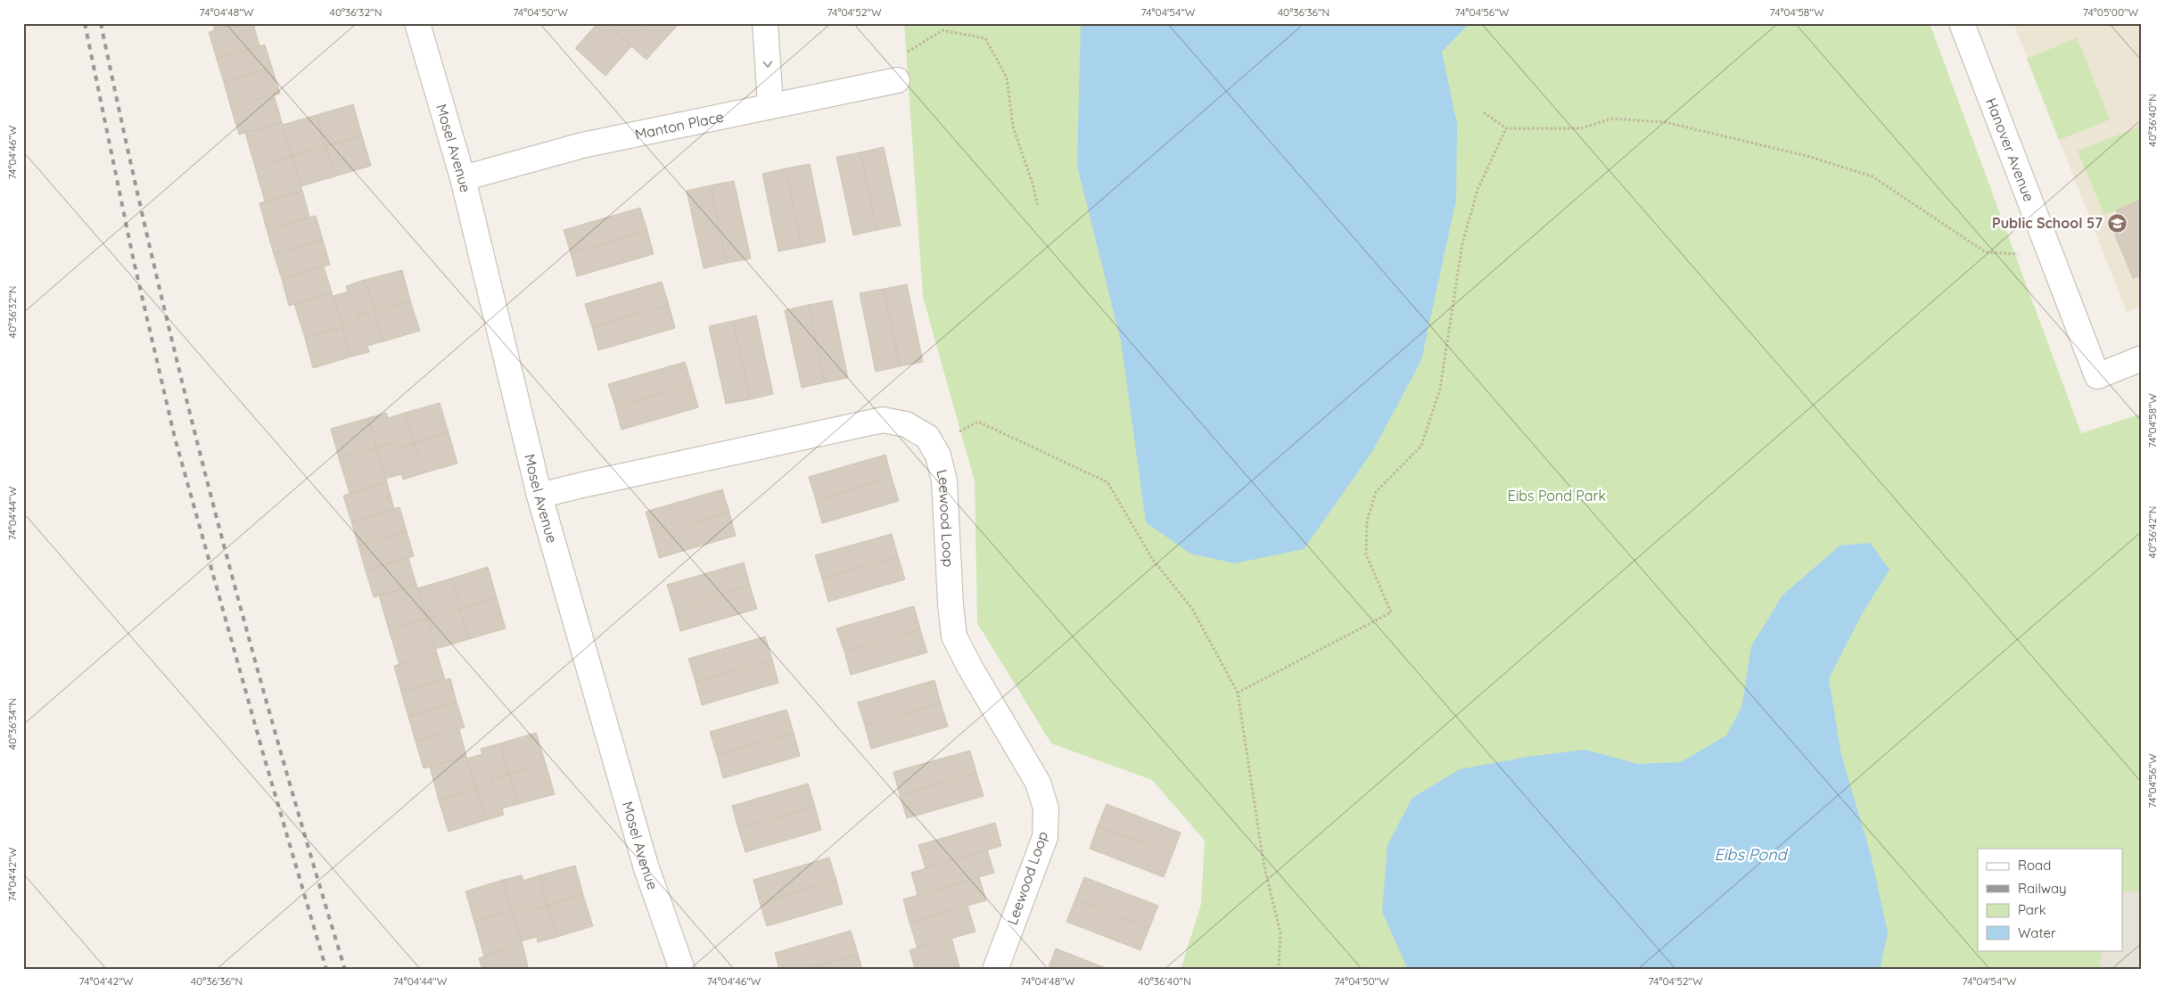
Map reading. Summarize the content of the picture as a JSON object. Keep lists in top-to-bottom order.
{
  "streets": {
    "street": [
      "Manton Place",
      "Mosel Avenue",
      "Hanover Avenue",
      "Leewood Loop"
    ]
  },
  "crossings": [
    ["Manton Place", "Mosel Avenue"]
  ],
  "water": ["Eibs Pond"],
  "parks": ["Eibs Pond Park"],
  "places": {
    "school or university": ["Public School 57"]
  },
  "legend": [
    "Road",
    "Railway",
    "Park",
    "Water"
  ],
  "coordinates": [
    "74°04'48\"W",
    "40°36'32\"N",
    "74°04'50\"W",
    "74°04'52\"W",
    "74°04'54\"W",
    "40°36'36\"N",
    "74°04'56\"W",
    "74°04'58\"W",
    "74°05'00\"W",
    "40°36'40\"N",
    "74°04'46\"W",
    "74°04'44\"W",
    "40°36'42\"N",
    "40°36'34\"N",
    "74°04'42\"W"
  ]
}
